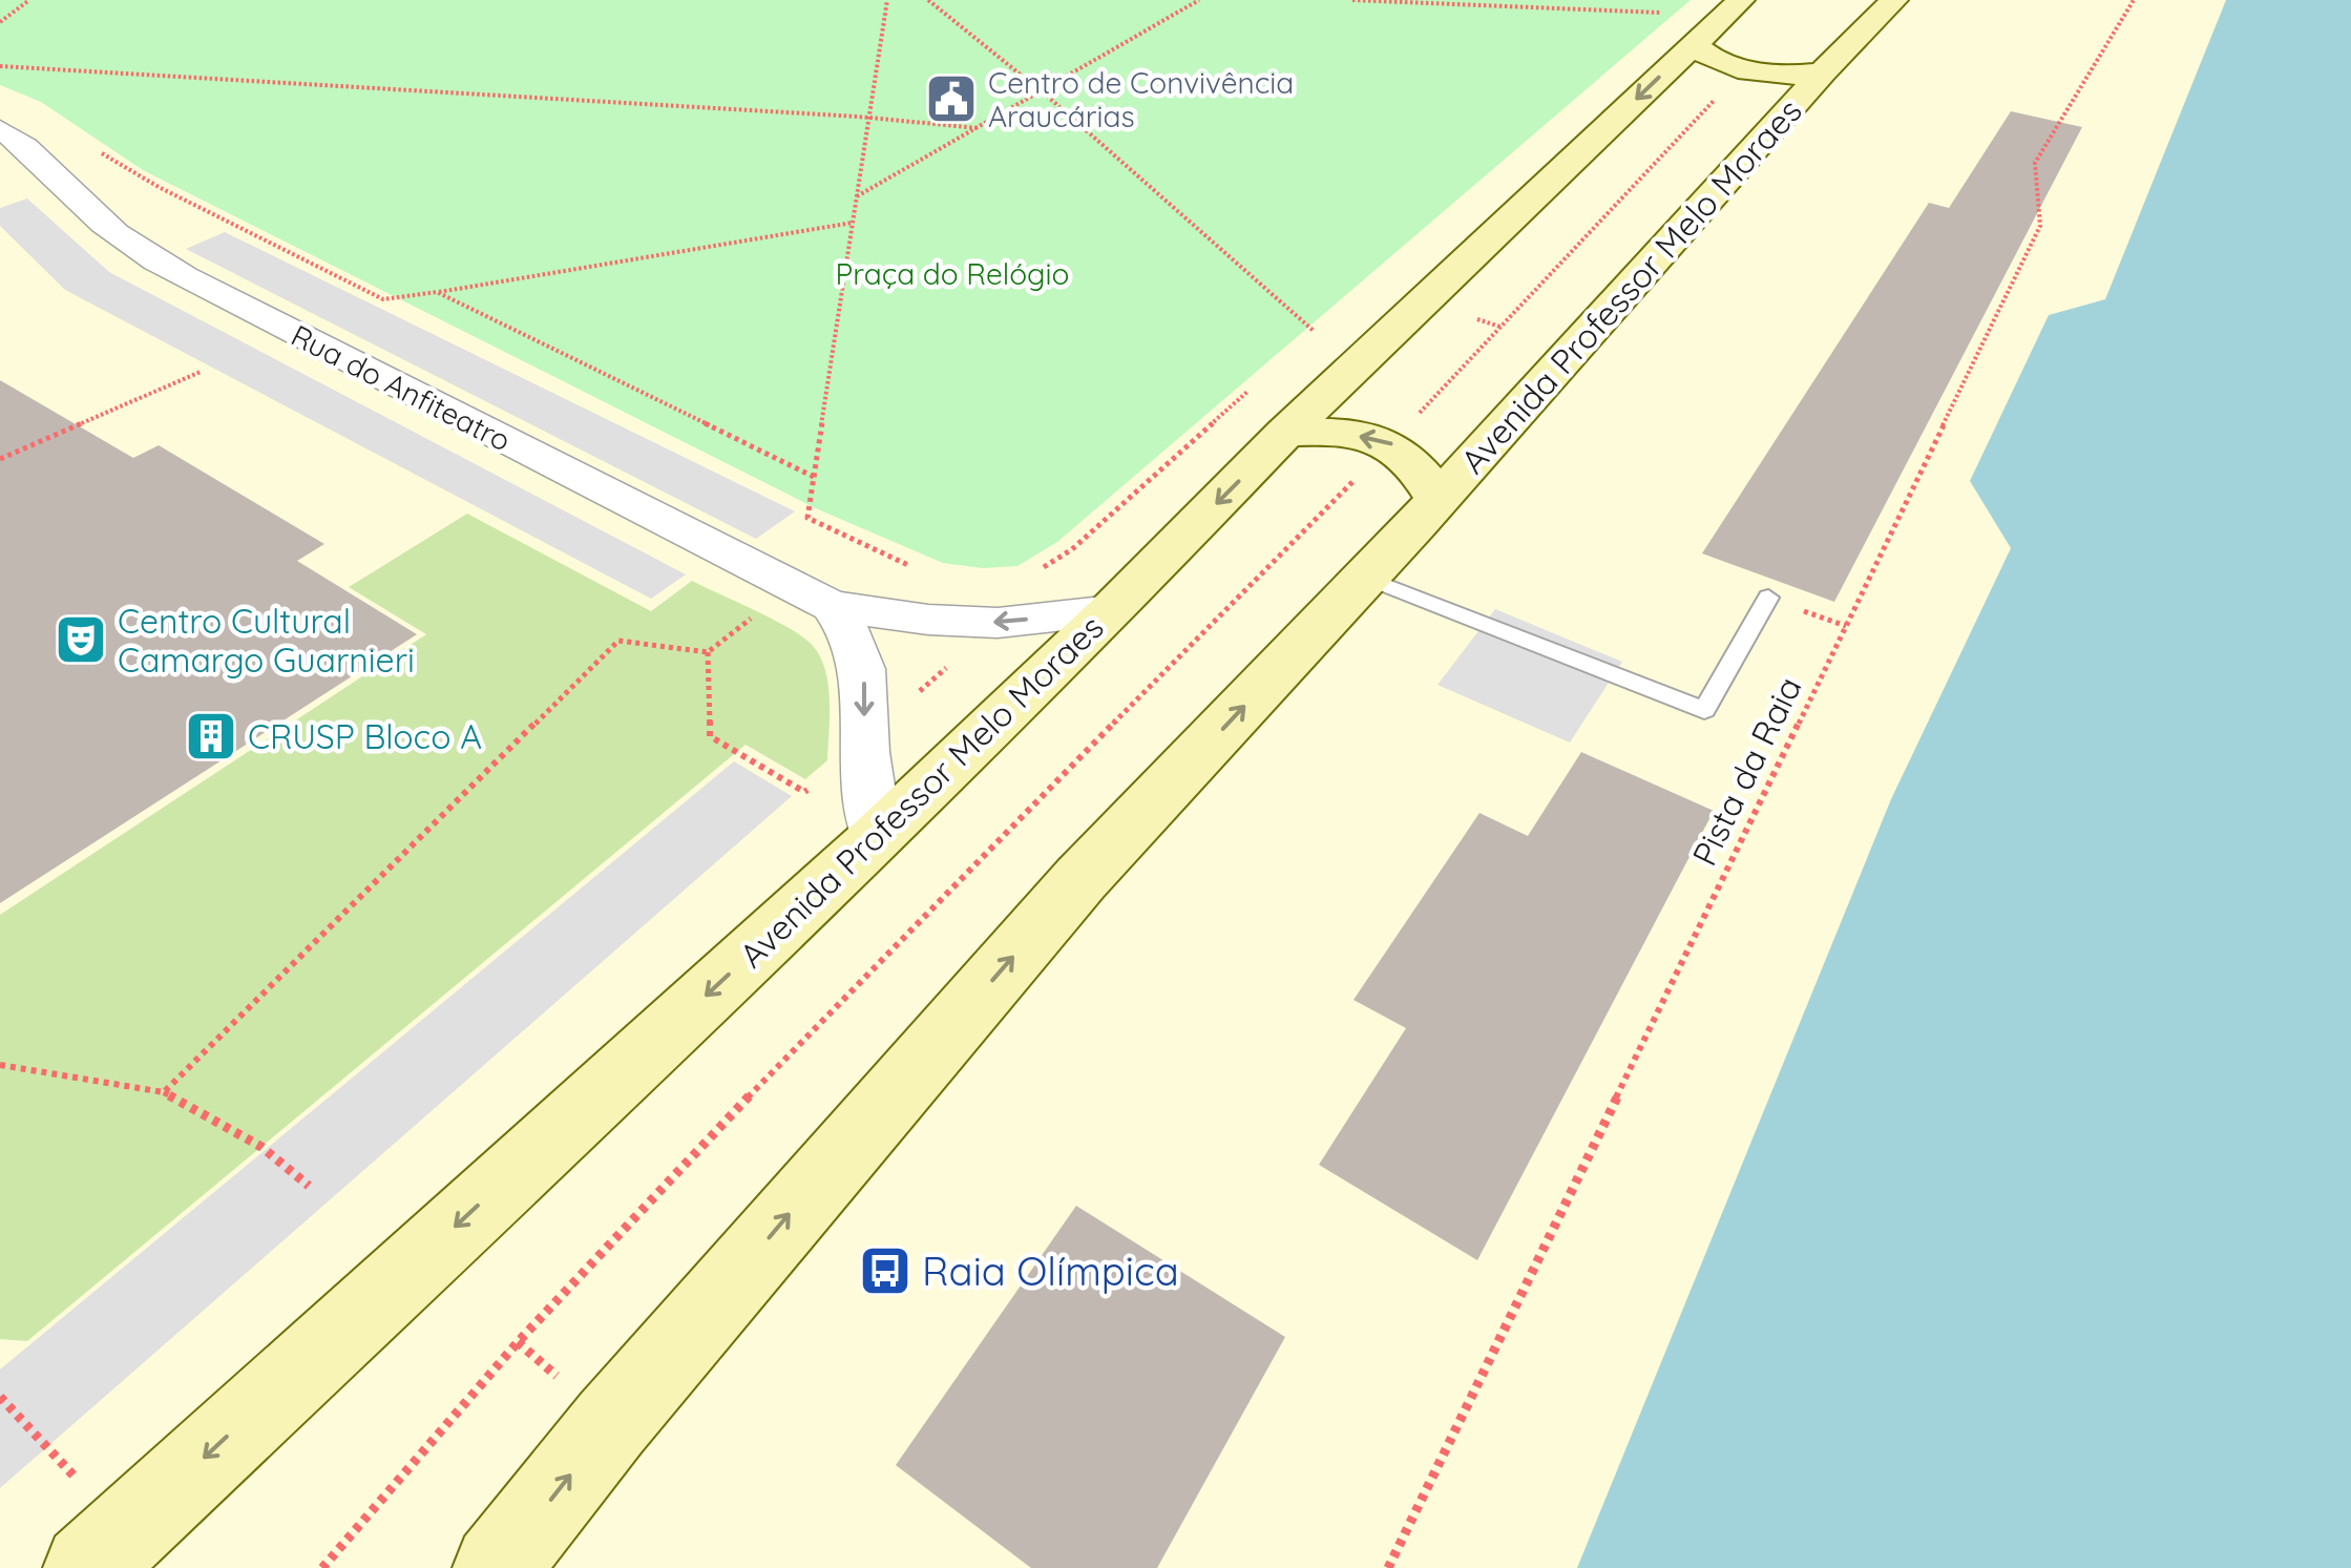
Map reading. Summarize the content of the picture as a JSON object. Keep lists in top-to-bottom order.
{
  "streets": {
    "street": ["Avenida Professor Melo Moraes", "Rua do Anfiteatro"],
    "path": ["Pista da Raia"]
  },
  "crossings": [
    ["Avenida Professor Melo Moraes", "Rua do Anfiteatro"]
  ],
  "parks": ["Praça do Relógio"],
  "places": {
    "public building": ["Centro de Convivência Araucárias"],
    "theatre": ["Centro Cultural Camargo Guarnieri"],
    "building": ["CRUSP Bloco A"],
    "bus stop": ["Raia Olímpica"]
  }
}
